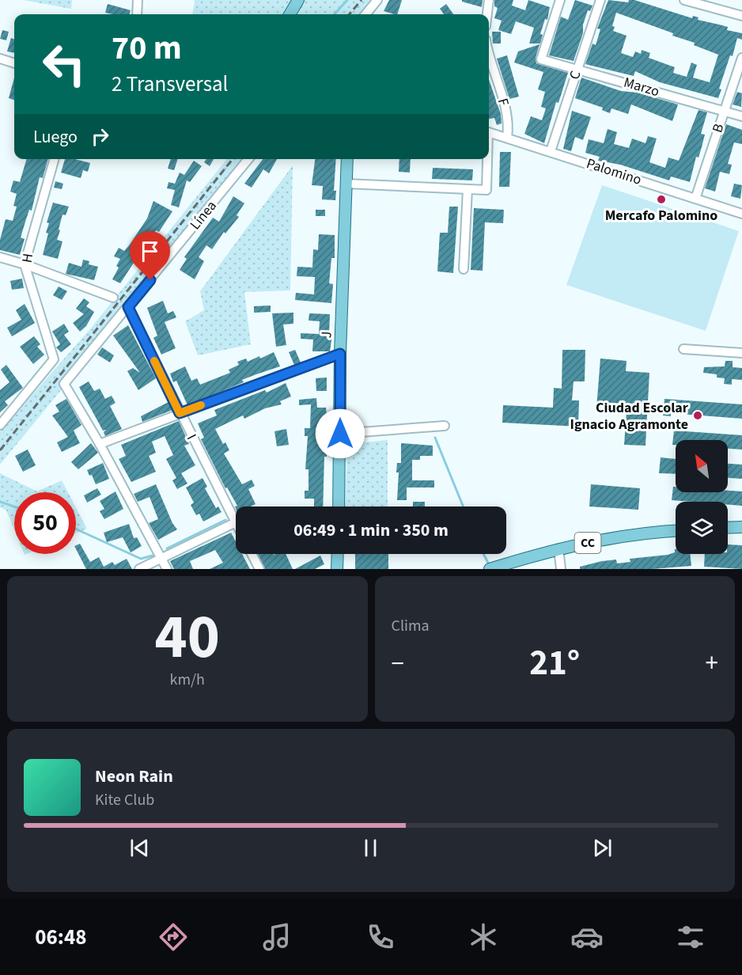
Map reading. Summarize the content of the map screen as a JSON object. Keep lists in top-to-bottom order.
{
  "streets": {
    "main road": ["J", "CC"],
    "street": [
      "C",
      "Marzo",
      "F",
      "B",
      "Palomino",
      "Línea",
      "H",
      "I"
    ]
  },
  "crossings": [
    ["C", "Marzo"],
    ["C", "Palomino"],
    ["Marzo", "B"],
    ["F", "Palomino"],
    ["B", "Palomino"],
    ["Línea", "I"]
  ],
  "places": ["Mercafo Palomino", "Ciudad Escolar Ignacio Agramonte"],
  "north": "top left",
  "page": {
    "turn": ["70 m", "2 Transversal"],
    "then": "Luego",
    "limit": "50",
    "trip": "06:49 · 1 min · 350 m",
    "tile": [
      ["40", "km/h"],
      "Clima"
    ],
    "heat": ["−", "21°", "+"],
    "song": ["Neon Rain", "Kite Club"],
    "tabs": "06:48"
  }
}
